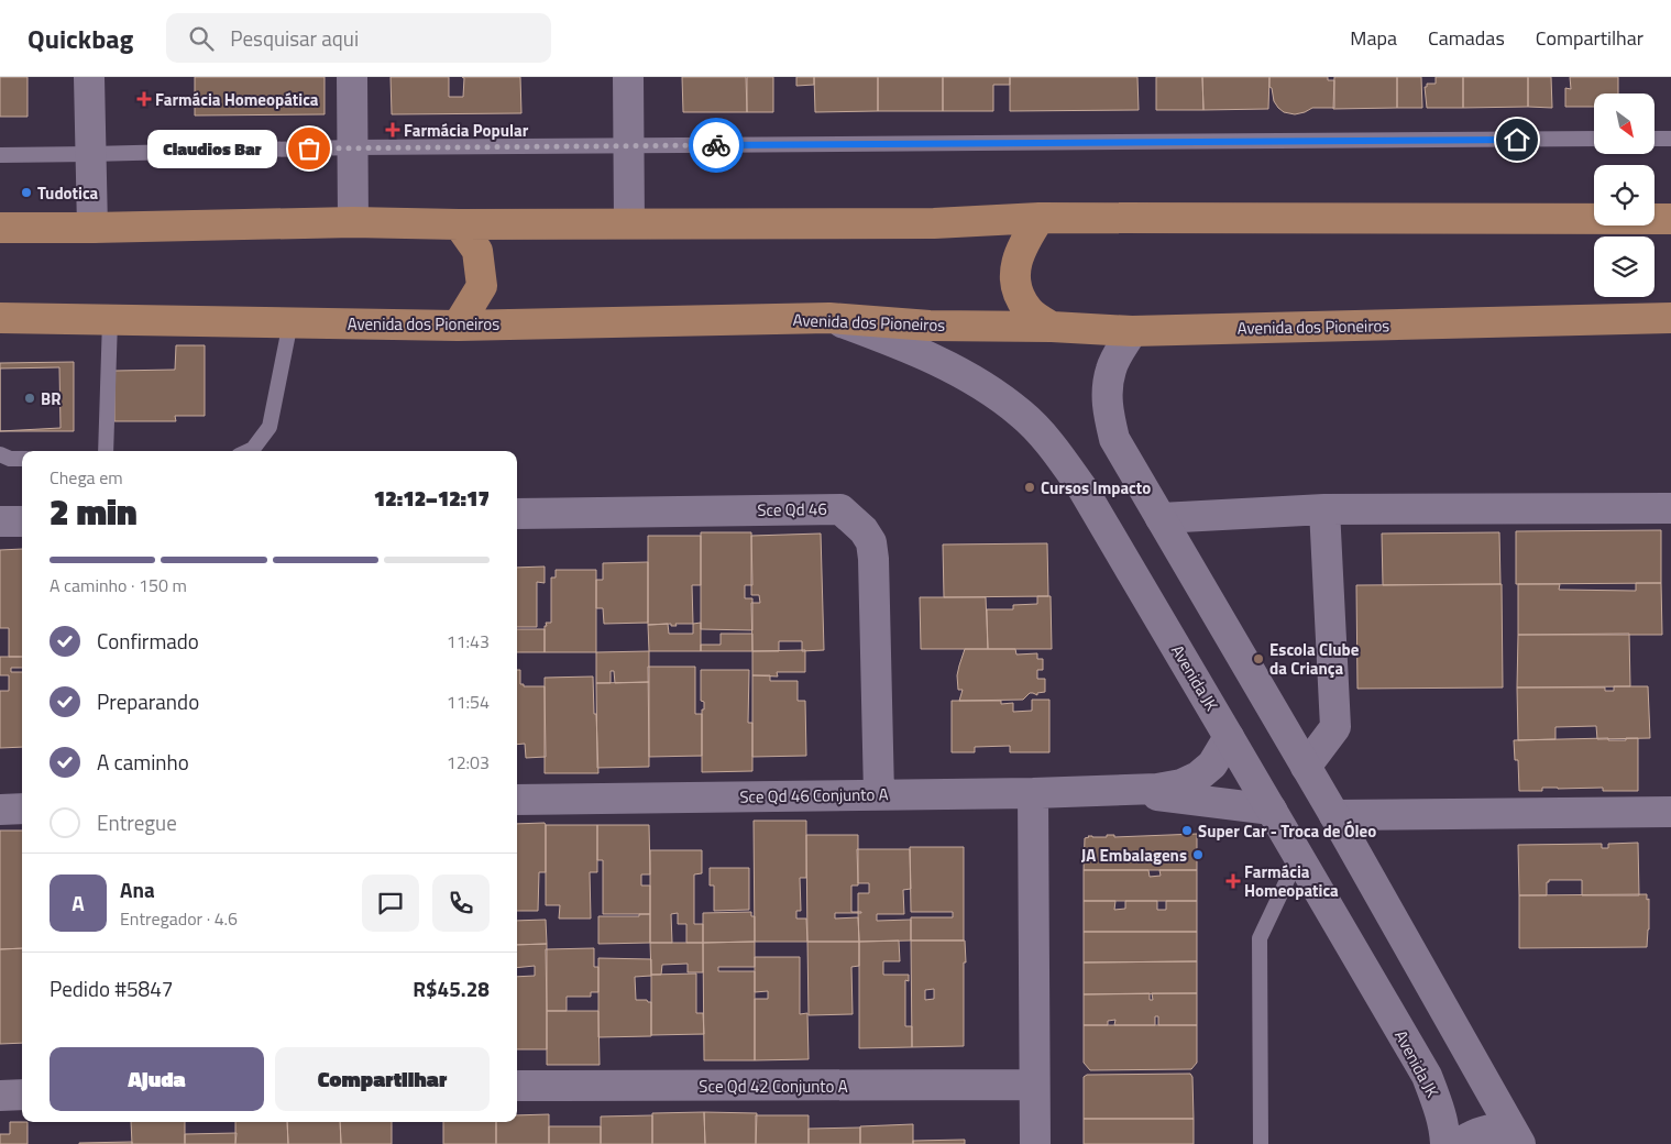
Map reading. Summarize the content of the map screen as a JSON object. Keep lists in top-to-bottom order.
{
  "streets": {
    "main road": ["Avenida dos Pioneiros"],
    "street": [
      "Sce Qd 46",
      "Avenida JK",
      "Sce Qd 46 Conjunto A",
      "Sce Qd 42 Conjunto A"
    ]
  },
  "crossings": [
    ["Avenida dos Pioneiros", "Avenida JK"],
    ["Sce Qd 46", "Sce Qd 46 Conjunto A"],
    ["Avenida JK", "Sce Qd 46 Conjunto A"]
  ],
  "places": {
    "health": ["Farmácia Homeopática", "Farmácia Popular", "Farmácia Homeopatica"],
    "other": [
      "Claudios Bar",
      "Tudotica",
      "BR",
      "Cursos Impacto",
      "Escola Clube da Criança",
      "Super Car - Troca de Óleo",
      "JA Embalagens"
    ]
  },
  "north": "bottom right",
  "page": {
    "header": "Quickbag",
    "search": "Pesquisar aqui",
    "nav": ["Mapa", "Camadas", "Compartilhar"],
    "bubble": "Claudios Bar",
    "heading": ["2 min", "Chega em", "12:12–12:17"],
    "panel": [
      "Ana",
      "Entregador · 4.6",
      "Pedido #5847",
      "R$45.28"
    ],
    "bar": "A caminho · 150 m",
    "list": [
      ["Confirmado", "11:43"],
      ["Preparando", "11:54"],
      ["A caminho", "12:03"],
      "Entregue"
    ],
    "round": "A",
    "buttons": ["Ajuda", "Compartilhar"]
  }
}
